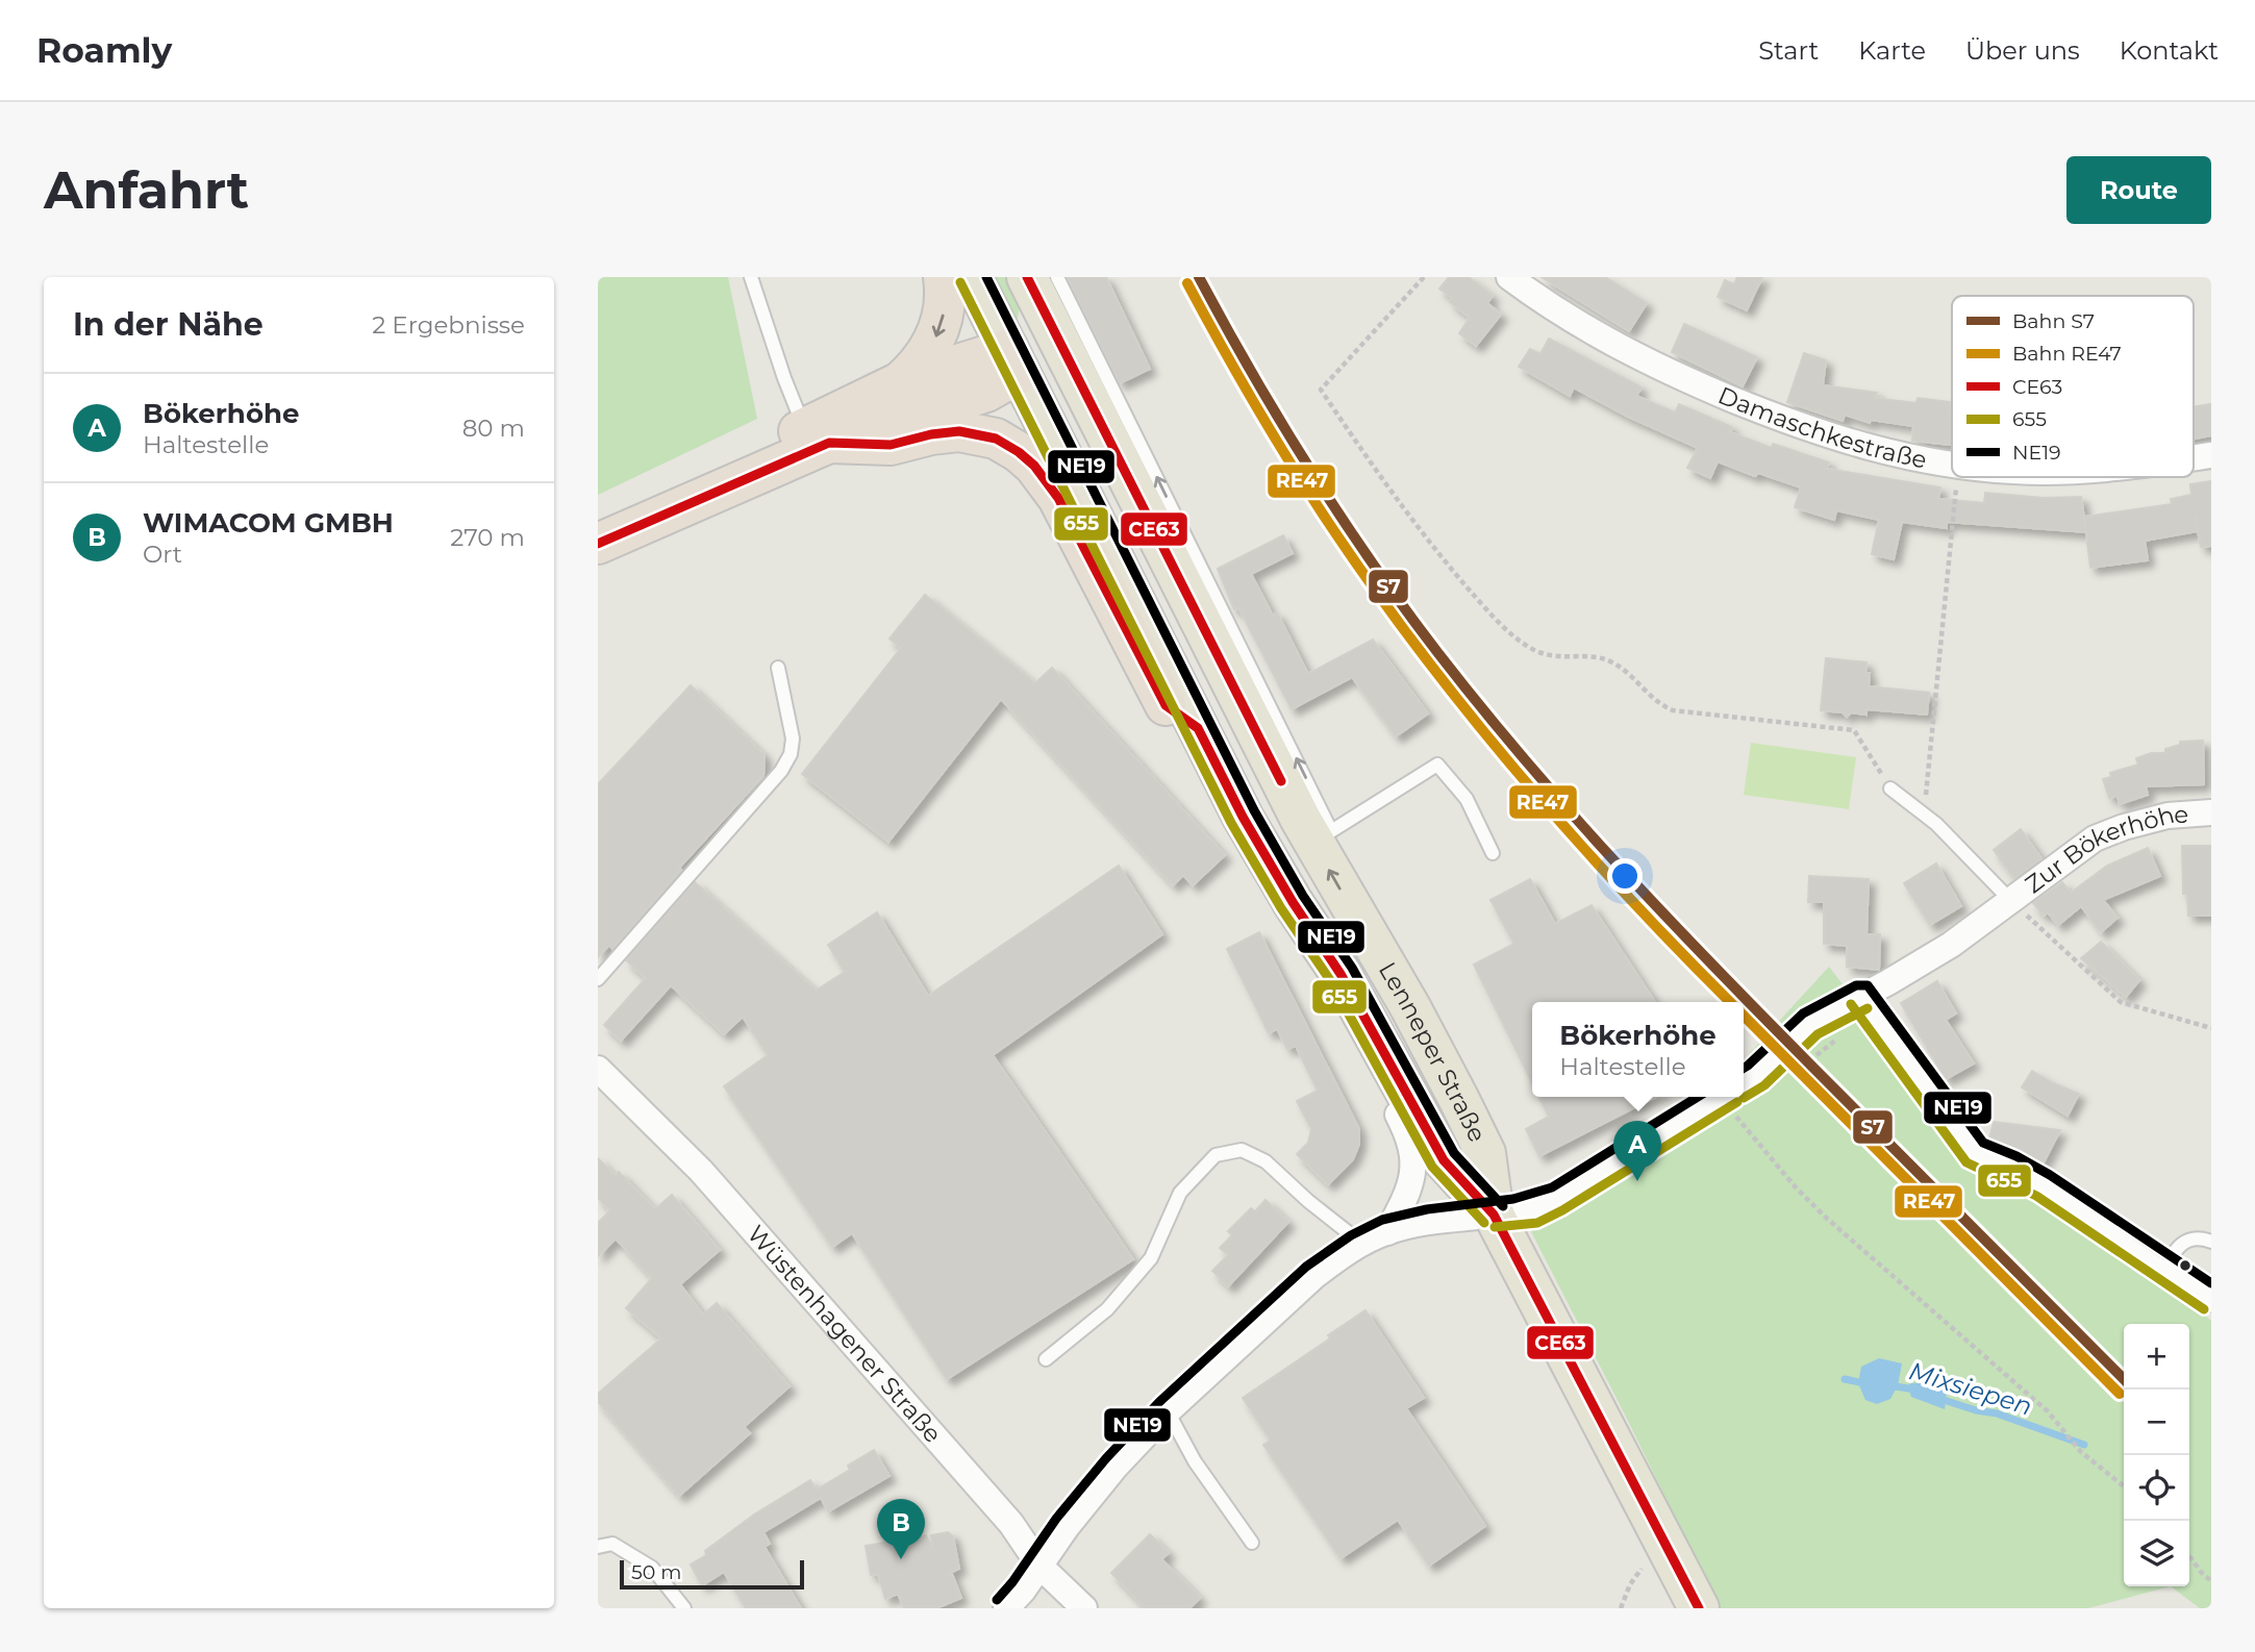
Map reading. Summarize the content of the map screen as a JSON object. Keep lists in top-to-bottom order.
{
  "streets": {
    "main road": ["Lenneper Straße"],
    "street": ["Damaschkestraße", "Zur Bökerhöhe", "Wüstenhagener Straße"]
  },
  "crossings": [
    ["Zur Bökerhöhe", "Lenneper Straße"],
    ["Zur Bökerhöhe", "Wüstenhagener Straße"]
  ],
  "water": ["Mixsiepen"],
  "lines": [
    "rail line S7",
    "transit line CE63",
    "transit line NE19",
    "transit line 655",
    "rail line RE47"
  ],
  "legend": [
    "Bahn S7",
    "Bahn RE47",
    "CE63",
    "655",
    "NE19"
  ],
  "scale_bar": "50 m",
  "page": {
    "header": "Roamly",
    "nav": [
      "Start",
      "Karte",
      "Über uns",
      "Kontakt"
    ],
    "buttons": "Route",
    "title": "Anfahrt",
    "heading": ["In der Nähe", "2 Ergebnisse"],
    "list": [
      {
        "mark": "A",
        "name": "Bökerhöhe",
        "note": "Haltestelle",
        "value": "80 m"
      },
      {
        "mark": "B",
        "name": "WIMACOM GMBH",
        "note": "Ort",
        "value": "270 m"
      }
    ],
    "popup": ["Bökerhöhe", "Haltestelle"],
    "pins": ["A", "B"],
    "map_buttons": ["+", "−"],
    "scale": "50 m"
  }
}
